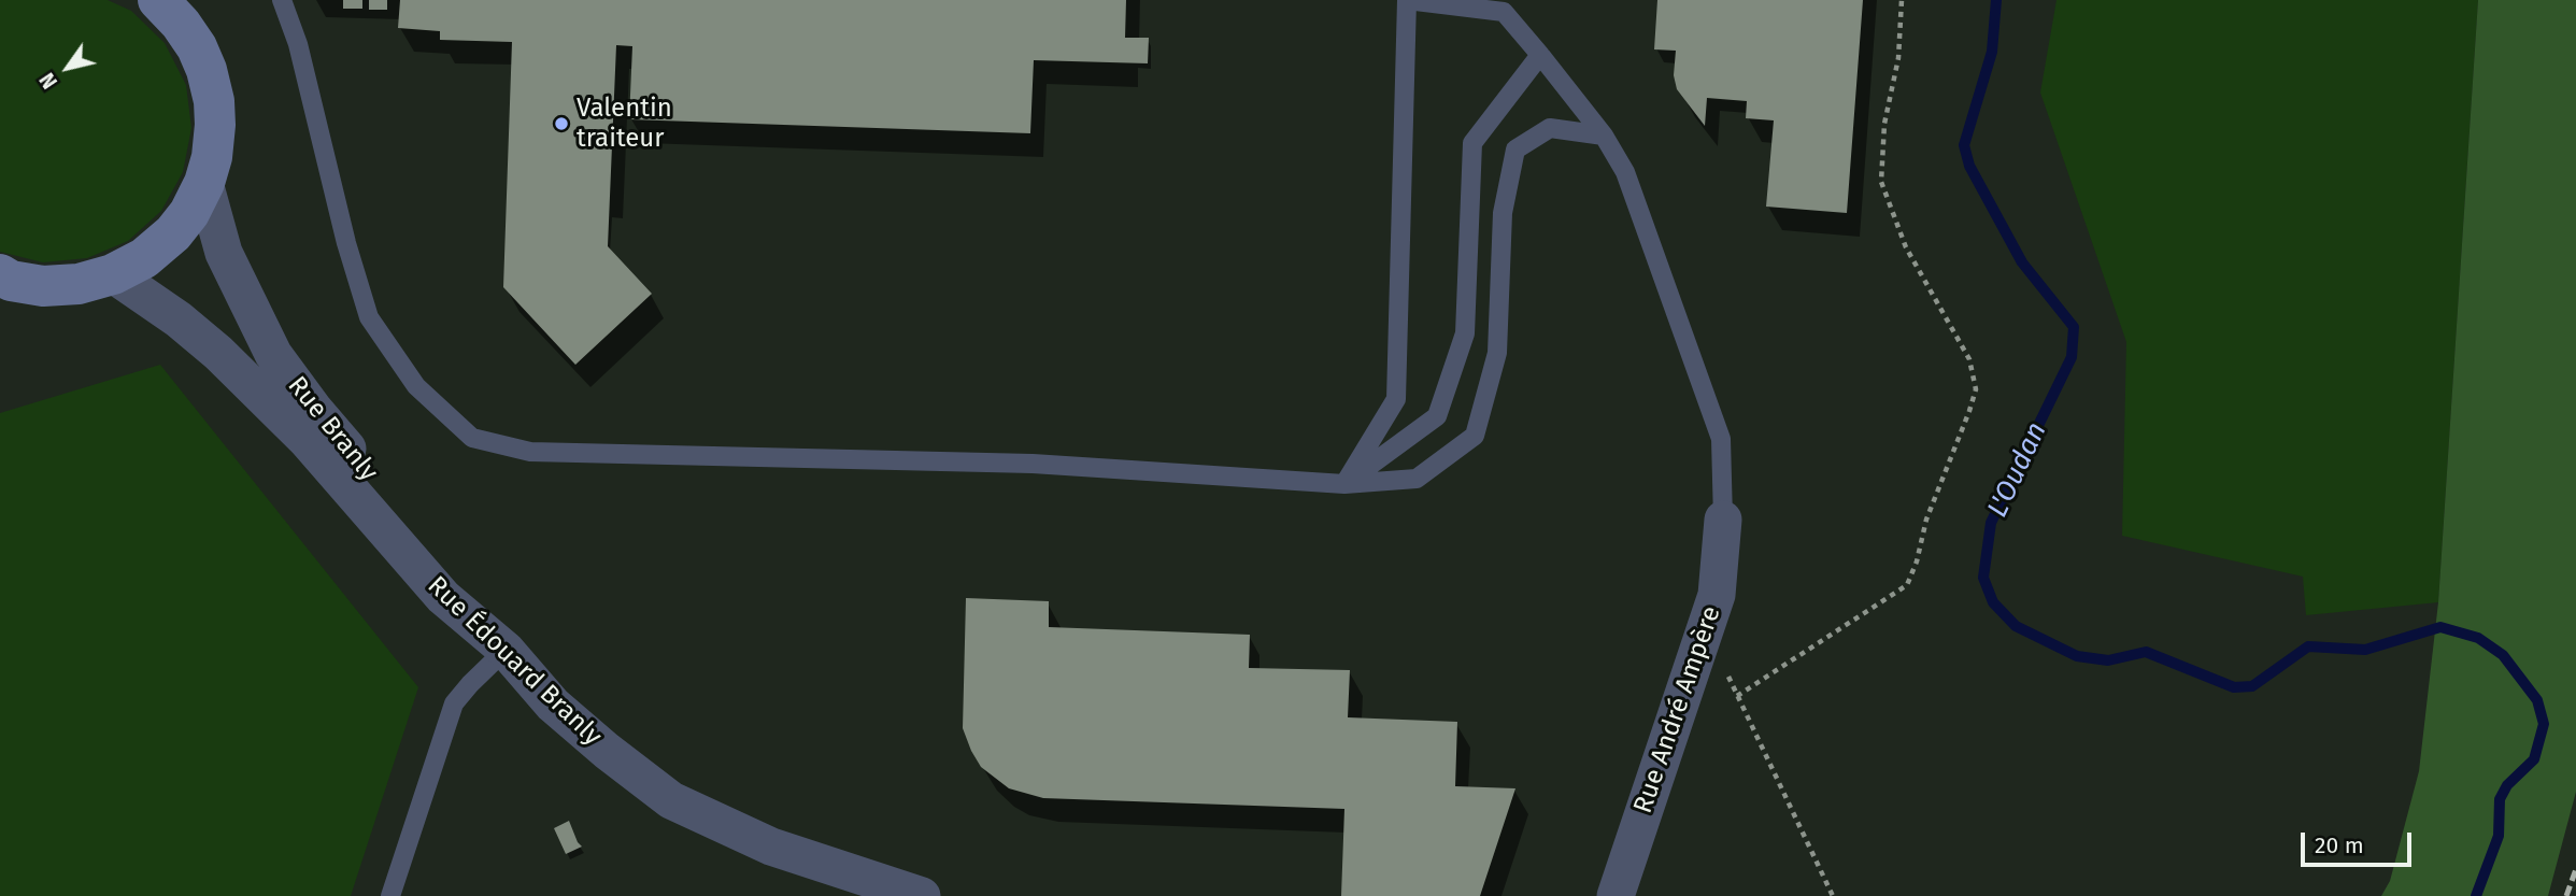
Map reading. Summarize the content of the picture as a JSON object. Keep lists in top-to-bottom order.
{
  "streets": {
    "street": ["Rue Branly", "Rue Édouard Branly", "Rue André Ampère"]
  },
  "crossings": [
    ["Rue Branly", "Rue Édouard Branly"]
  ],
  "water": ["L'Oudan"],
  "places": ["Valentin traiteur"],
  "scale_bar": "20 m",
  "north": "bottom left"
}
